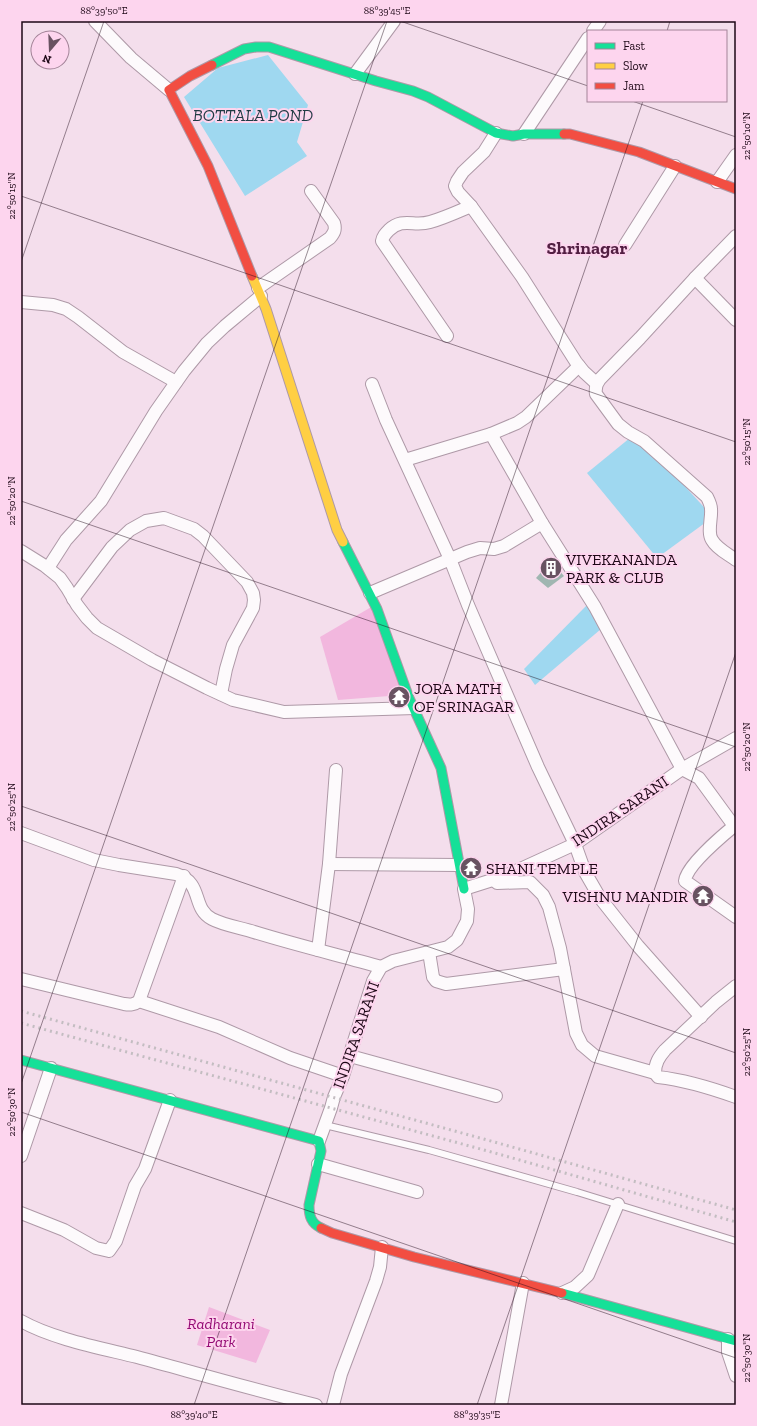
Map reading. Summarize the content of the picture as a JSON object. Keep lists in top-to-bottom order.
{
  "streets": {
    "street": ["INDIRA SARANI"]
  },
  "districts": ["Shrinagar"],
  "water": ["BOTTALA POND"],
  "parks": ["Radharani Park"],
  "places": {
    "building": ["VIVEKANANDA PARK & CLUB"],
    "temple": ["JORA MATH OF SRINAGAR", "SHANI TEMPLE", "VISHNU MANDIR"]
  },
  "legend": ["Fast", "Slow", "Jam"],
  "north": "bottom",
  "coordinates": [
    "88°39'50\"E",
    "88°39'45\"E",
    "22°50'10\"N",
    "22°50'15\"N",
    "22°50'20\"N",
    "22°50'25\"N",
    "22°50'30\"N",
    "88°39'40\"E",
    "88°39'35\"E"
  ]
}
